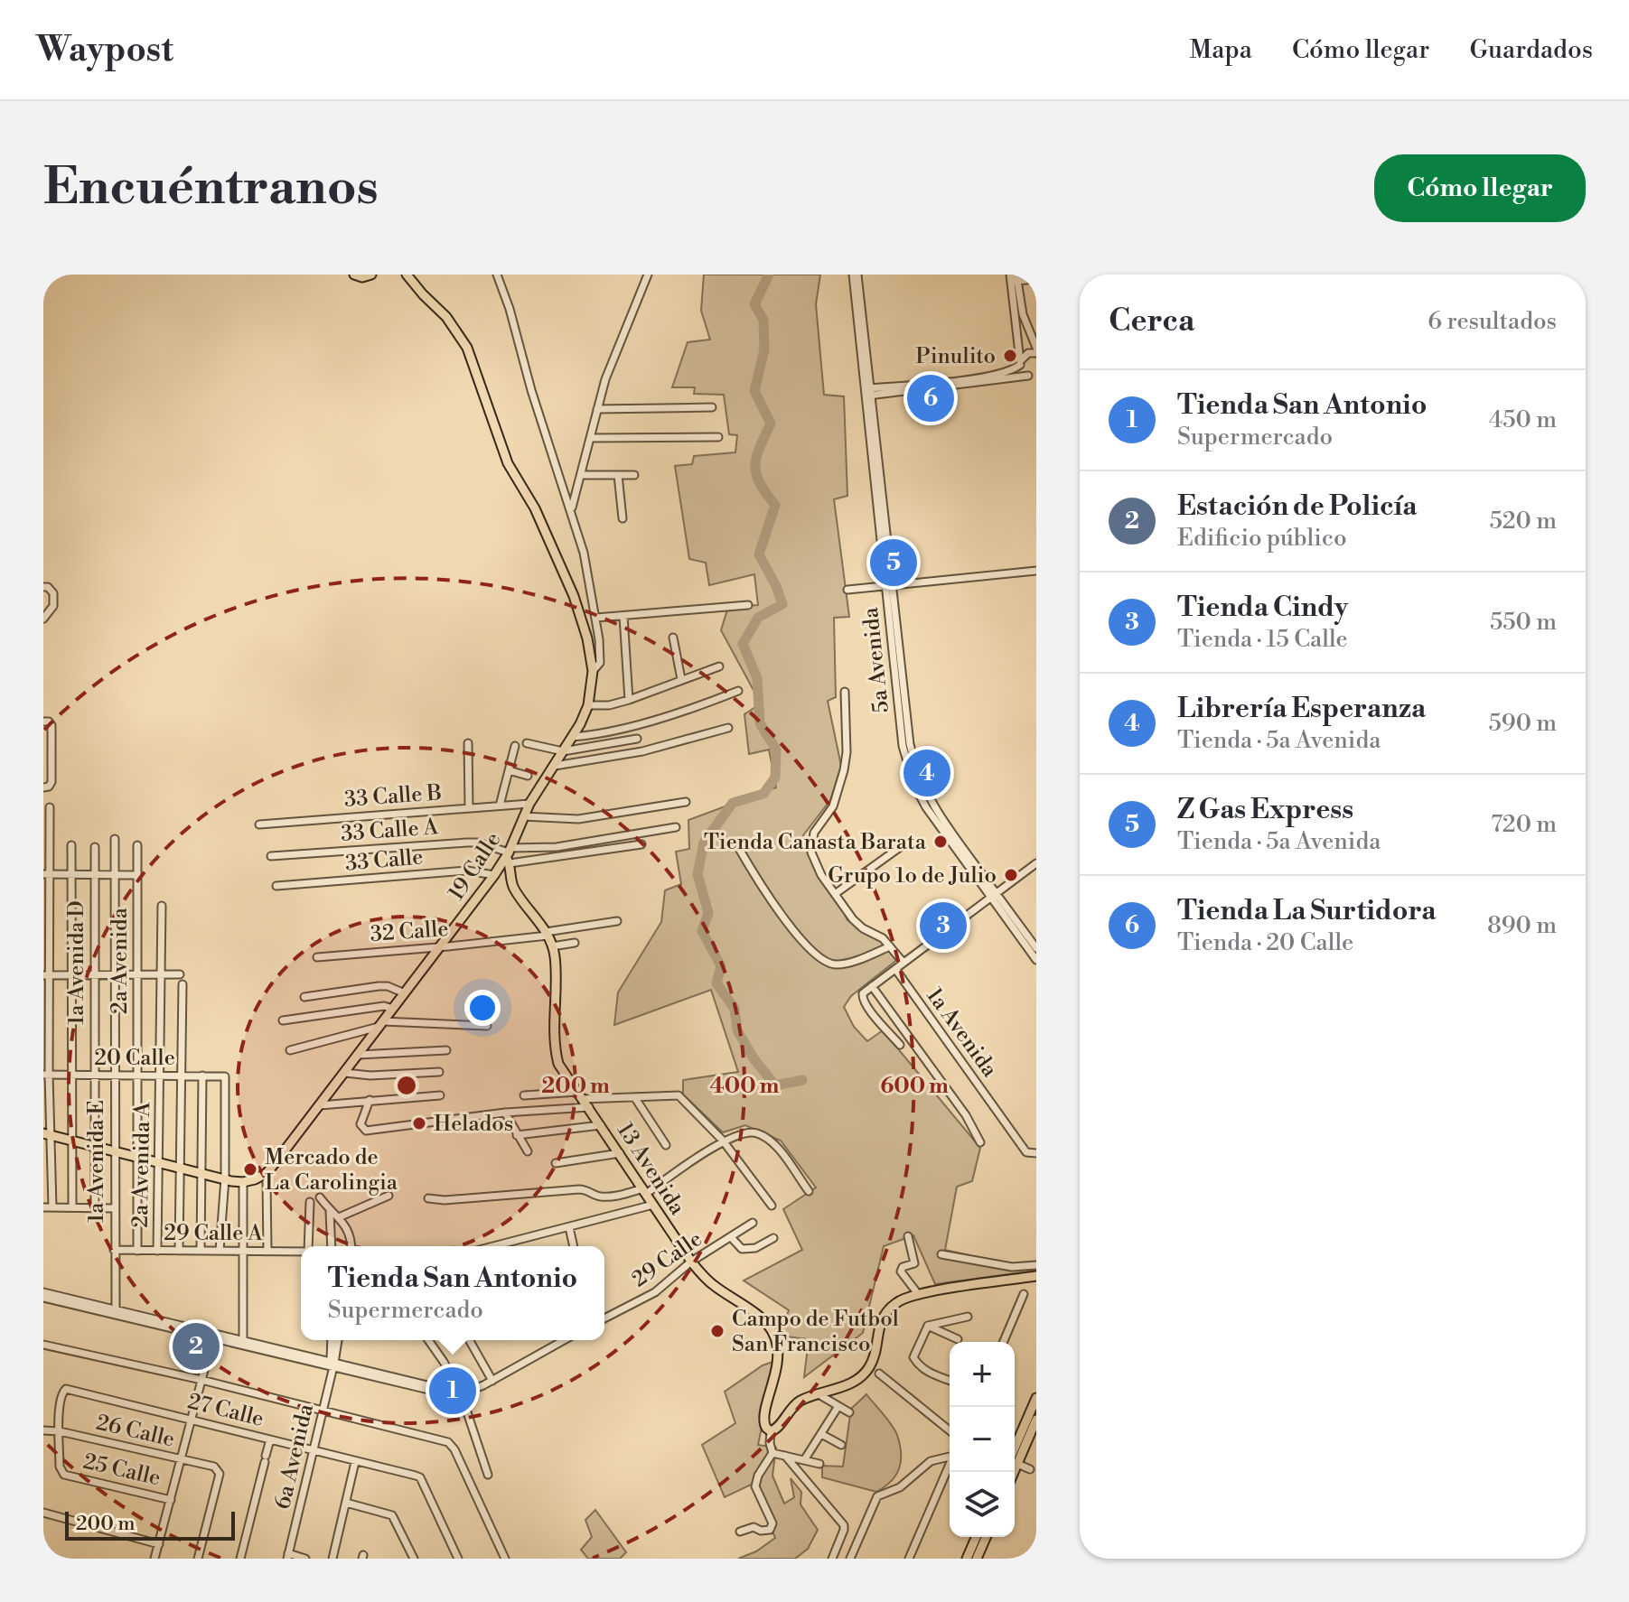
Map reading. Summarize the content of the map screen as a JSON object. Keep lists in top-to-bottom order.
{
  "streets": {
    "main road": ["19 Calle", "13 Avenida"],
    "street": [
      "5a Avenida",
      "33 Calle B",
      "33 Calle A",
      "33 Calle",
      "32 Calle",
      "2a Avenida",
      "1a Avenida D",
      "1a Avenida",
      "20 Calle",
      "1a Avenida E",
      "2a Avenida A",
      "29 Calle A",
      "29 Calle",
      "27 Calle",
      "26 Calle",
      "6a Avenida",
      "25 Calle"
    ]
  },
  "crossings": [
    ["33 Calle B", "19 Calle"],
    ["33 Calle A", "19 Calle"],
    ["33 Calle A", "13 Avenida"],
    ["33 Calle", "19 Calle"],
    ["19 Calle", "32 Calle"],
    ["19 Calle", "13 Avenida"],
    ["32 Calle", "13 Avenida"],
    ["2a Avenida", "20 Calle"],
    ["2a Avenida", "29 Calle A"],
    ["1a Avenida D", "20 Calle"],
    ["20 Calle", "1a Avenida E"],
    ["20 Calle", "2a Avenida A"],
    ["1a Avenida E", "29 Calle A"],
    ["2a Avenida A", "29 Calle A"],
    ["13 Avenida", "29 Calle"],
    ["27 Calle", "26 Calle"],
    ["27 Calle", "6a Avenida"],
    ["27 Calle", "25 Calle"],
    ["26 Calle", "25 Calle"]
  ],
  "places": [
    "Pinulito",
    "Tienda Canasta Barata",
    "Grupo 1o de Julio",
    "Helados",
    "Mercado de La Carolingia",
    "Campo de Futbol San Francisco"
  ],
  "scale_bar": "200 m",
  "page": {
    "header": "Waypost",
    "nav": ["Mapa", "Cómo llegar", "Guardados"],
    "buttons": "Cómo llegar",
    "title": "Encuéntranos",
    "heading": ["Cerca", "6 resultados"],
    "list": [
      {
        "mark": "1",
        "name": "Tienda San Antonio",
        "note": "Supermercado",
        "value": "450 m"
      },
      {
        "mark": "2",
        "name": "Estación de Policía",
        "note": "Edificio público",
        "value": "520 m"
      },
      {
        "mark": "3",
        "name": "Tienda Cindy",
        "note": "Tienda · 15 Calle",
        "value": "550 m"
      },
      {
        "mark": "4",
        "name": "Librería Esperanza",
        "note": "Tienda · 5a Avenida",
        "value": "590 m"
      },
      {
        "mark": "5",
        "name": "Z Gas Express",
        "note": "Tienda · 5a Avenida",
        "value": "720 m"
      },
      {
        "mark": "6",
        "name": "Tienda La Surtidora",
        "note": "Tienda · 20 Calle",
        "value": "890 m"
      }
    ],
    "pins": [
      "6",
      "5",
      "4",
      "3",
      "2",
      "1"
    ],
    "popup": ["Tienda San Antonio", "Supermercado"],
    "map_buttons": ["+", "−"],
    "scale": "200 m"
  },
  "rings": ["200 m", "400 m", "600 m"]
}
